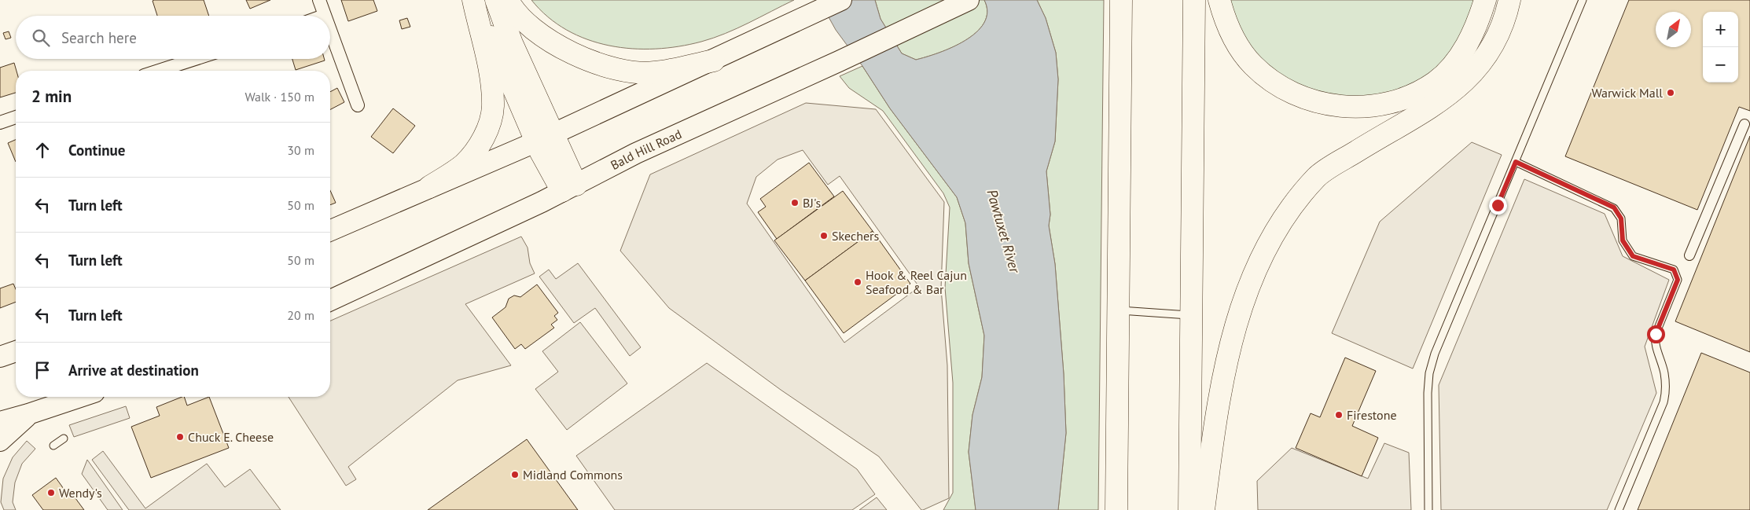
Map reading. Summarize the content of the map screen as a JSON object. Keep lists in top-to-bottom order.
{
  "streets": {
    "main road": ["Bald Hill Road"]
  },
  "water": ["Pawtuxet River"],
  "places": [
    "Warwick Mall",
    "BJ's",
    "Skechers",
    "Hook & Reel Cajun Seafood & Bar",
    "Firestone",
    "Chuck E. Cheese",
    "Midland Commons",
    "Wendy's"
  ],
  "north": "top right",
  "page": {
    "map_buttons": ["+", "−"],
    "search": "Search here",
    "heading": ["2 min", "Walk · 150 m"],
    "list": [
      ["Continue", "30 m"],
      ["Turn left", "50 m"],
      ["Turn left", "50 m"],
      ["Turn left", "20 m"],
      "Arrive at destination"
    ]
  }
}
